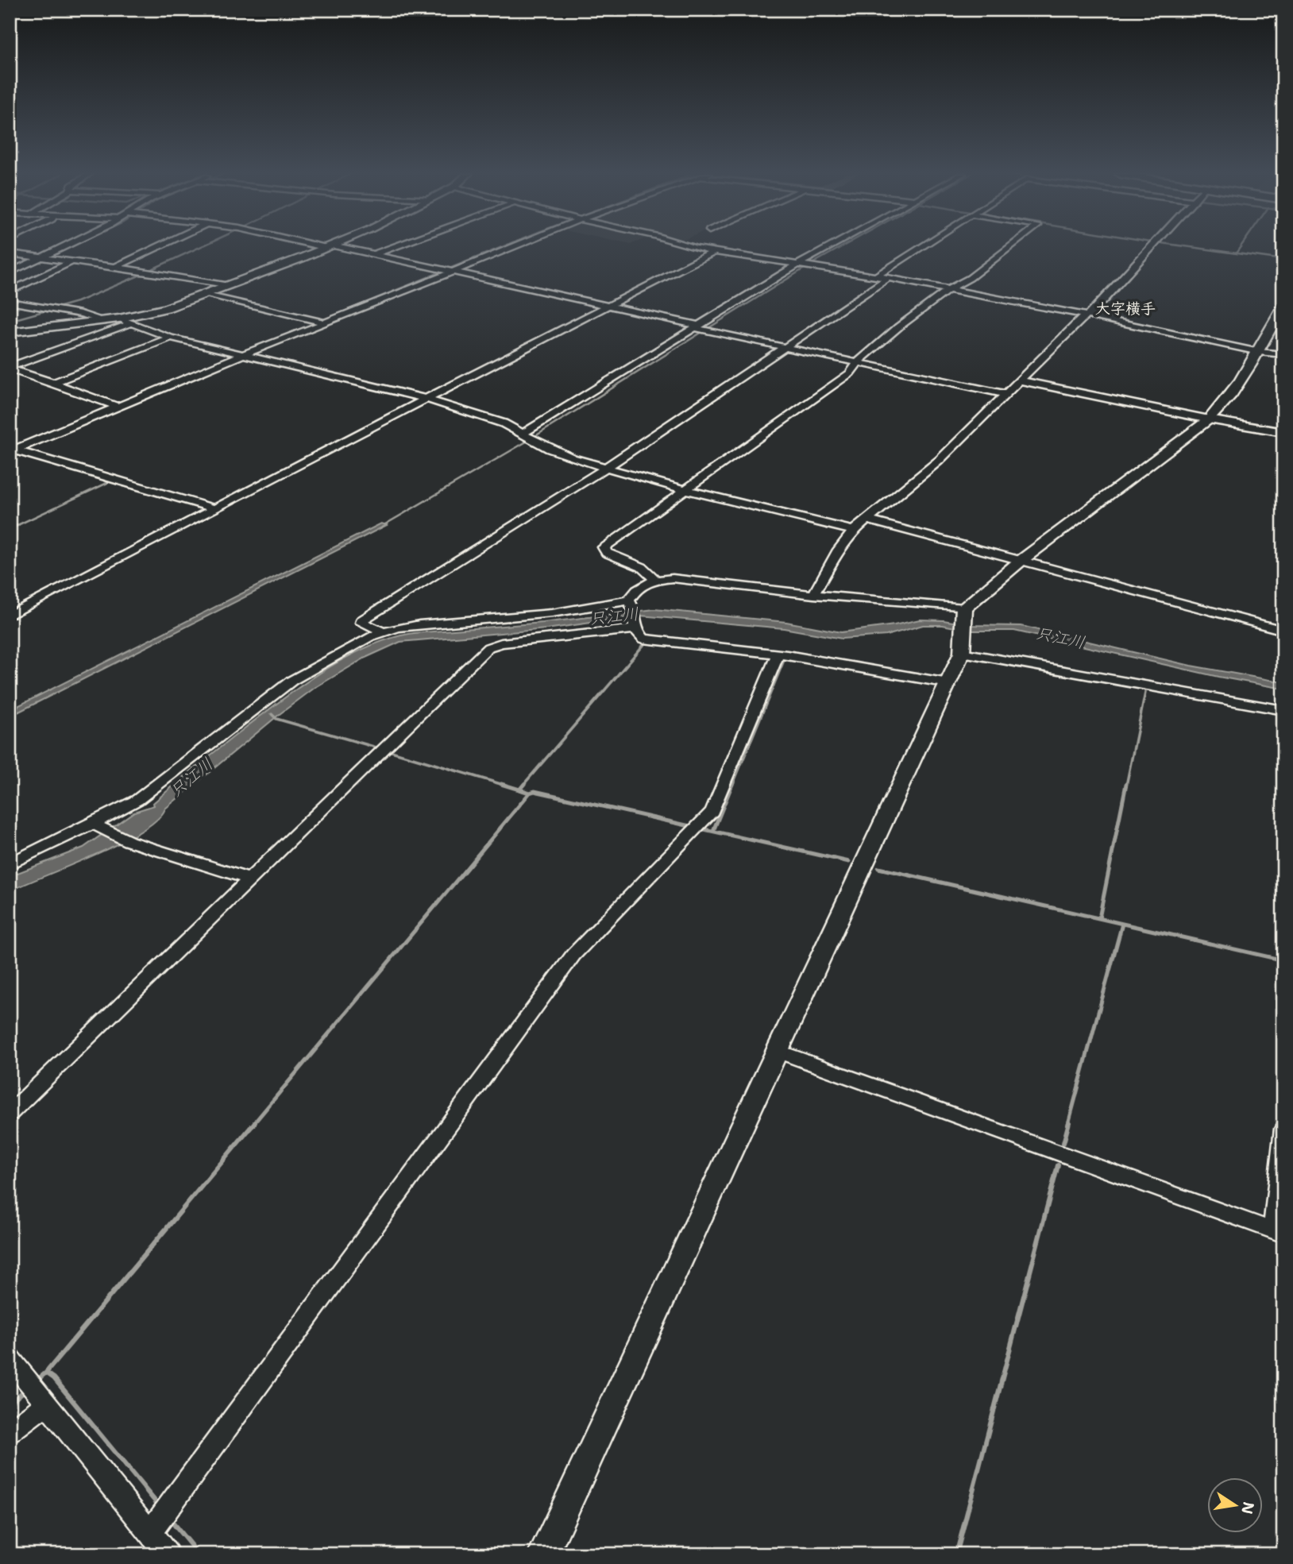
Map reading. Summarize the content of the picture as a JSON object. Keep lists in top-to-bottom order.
{
  "districts": ["大字横手"],
  "water": ["只江川"],
  "north": "right"
}
